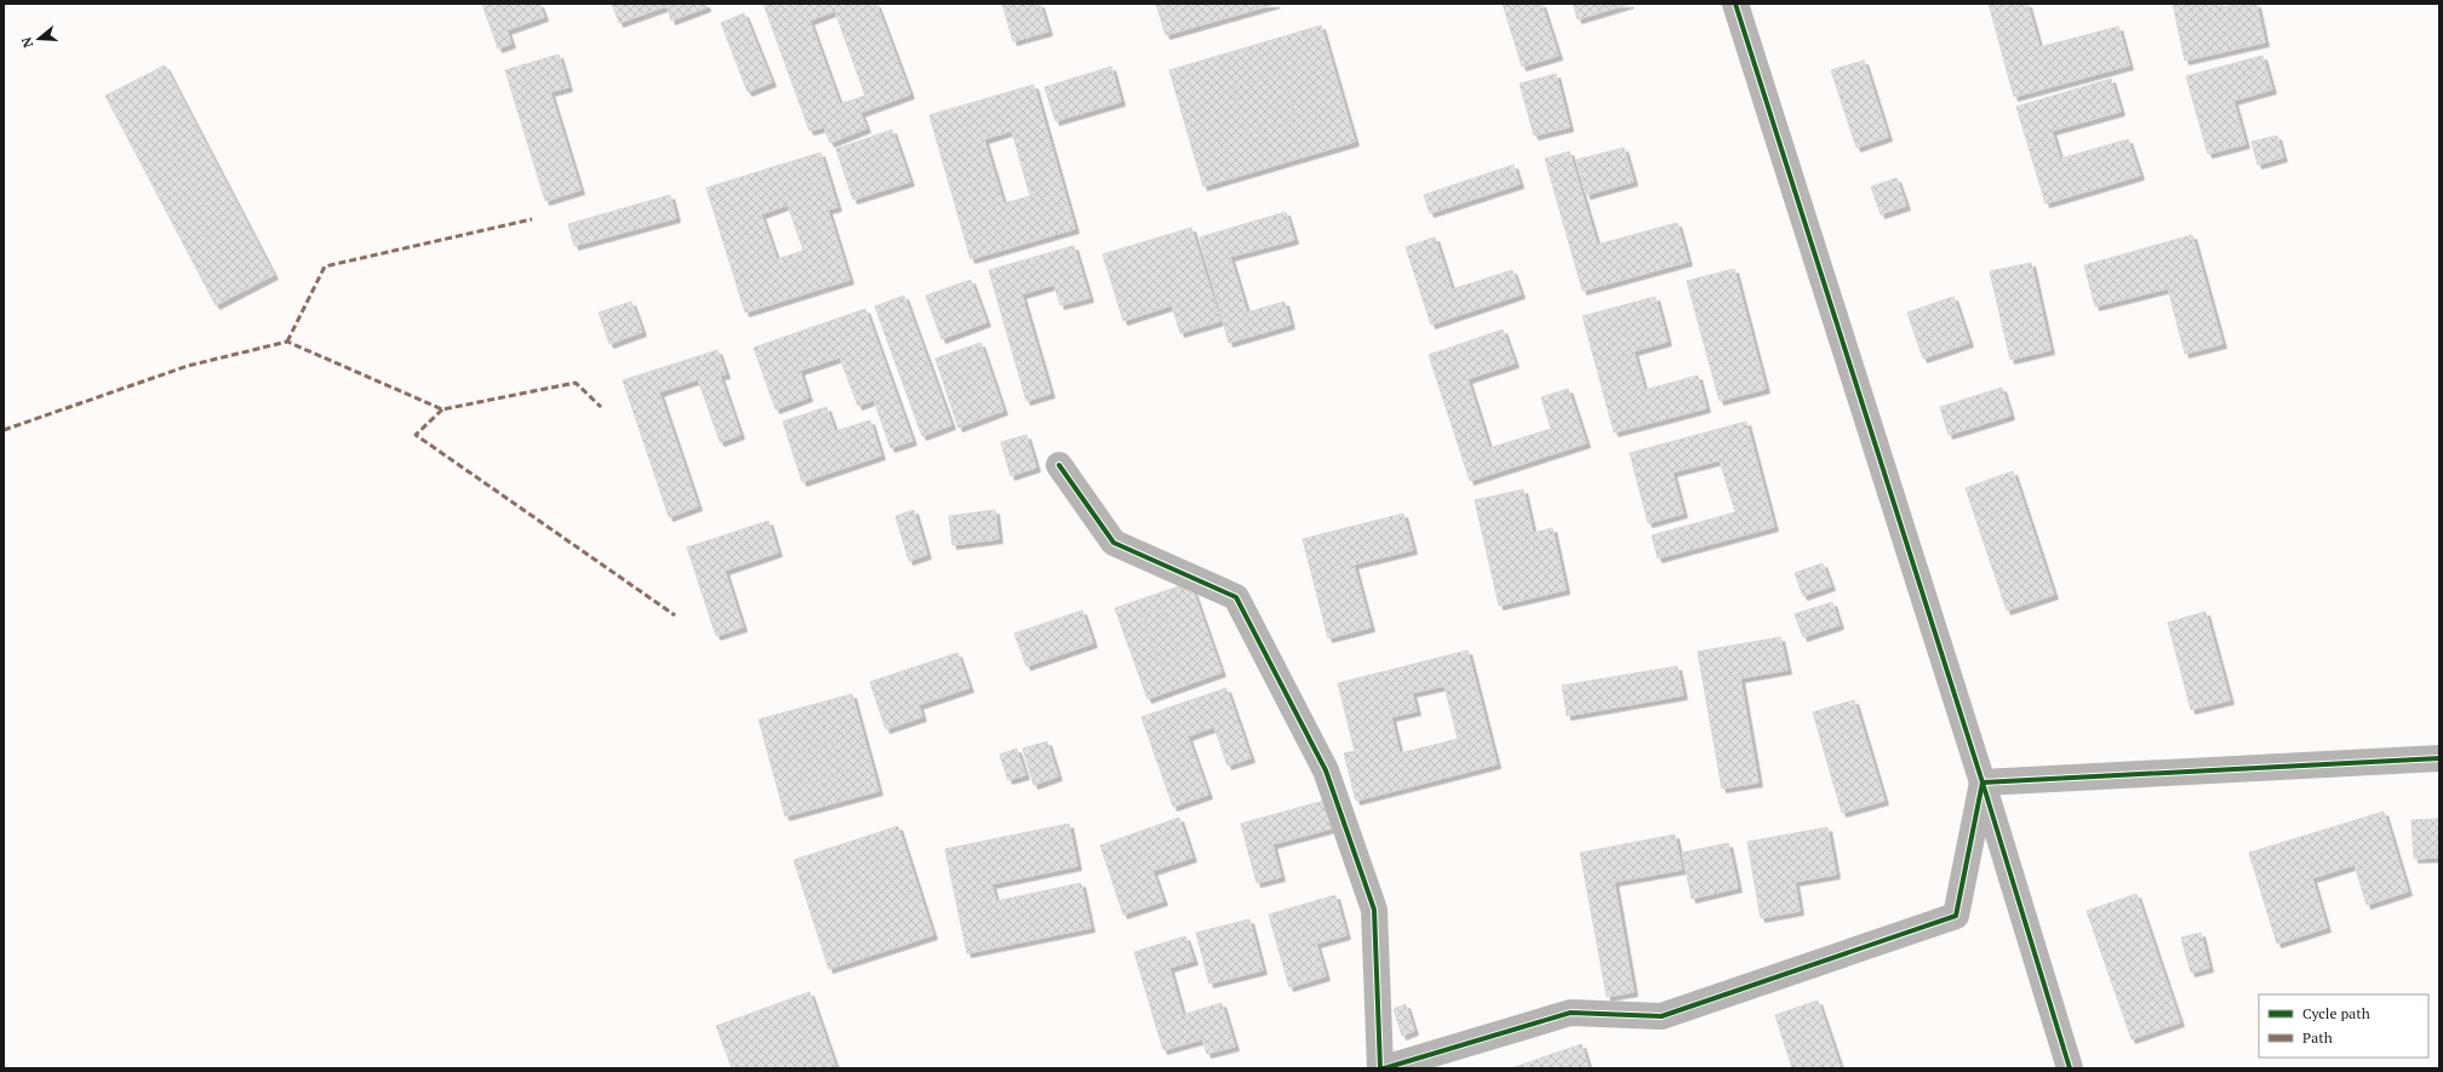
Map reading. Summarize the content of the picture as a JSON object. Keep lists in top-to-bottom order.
{
  "legend": ["Cycle path", "Path"],
  "north": "left"
}
